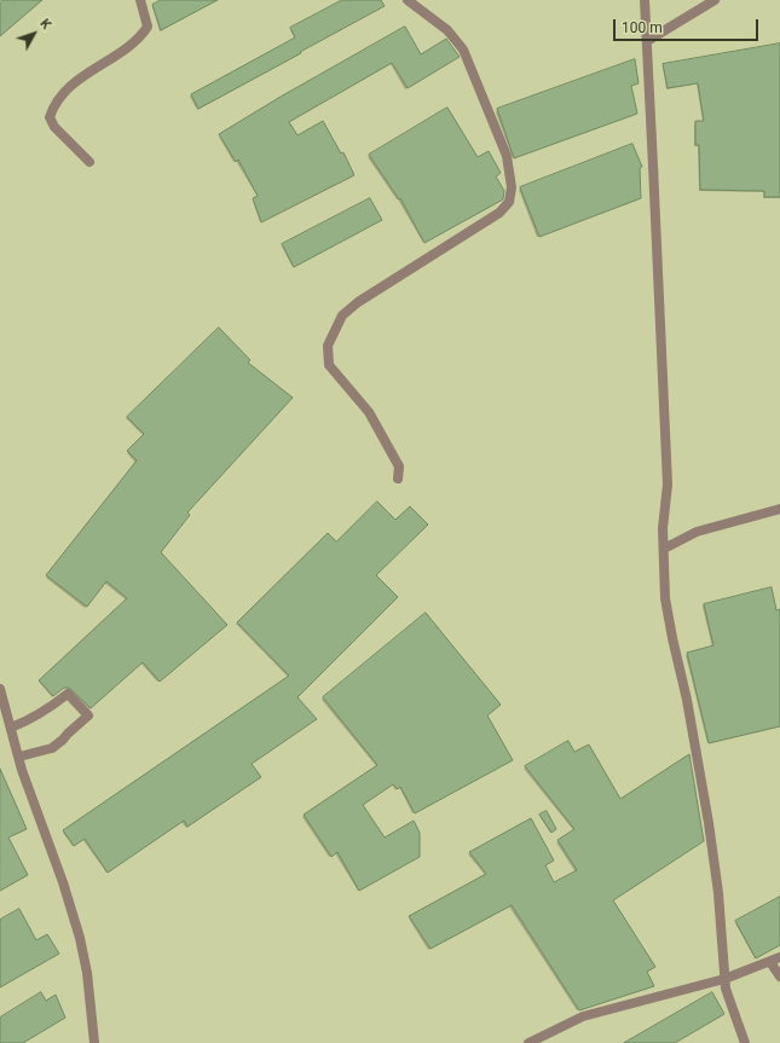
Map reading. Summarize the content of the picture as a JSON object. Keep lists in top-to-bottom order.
{
  "scale_bar": "100 m",
  "north": "top right"
}
